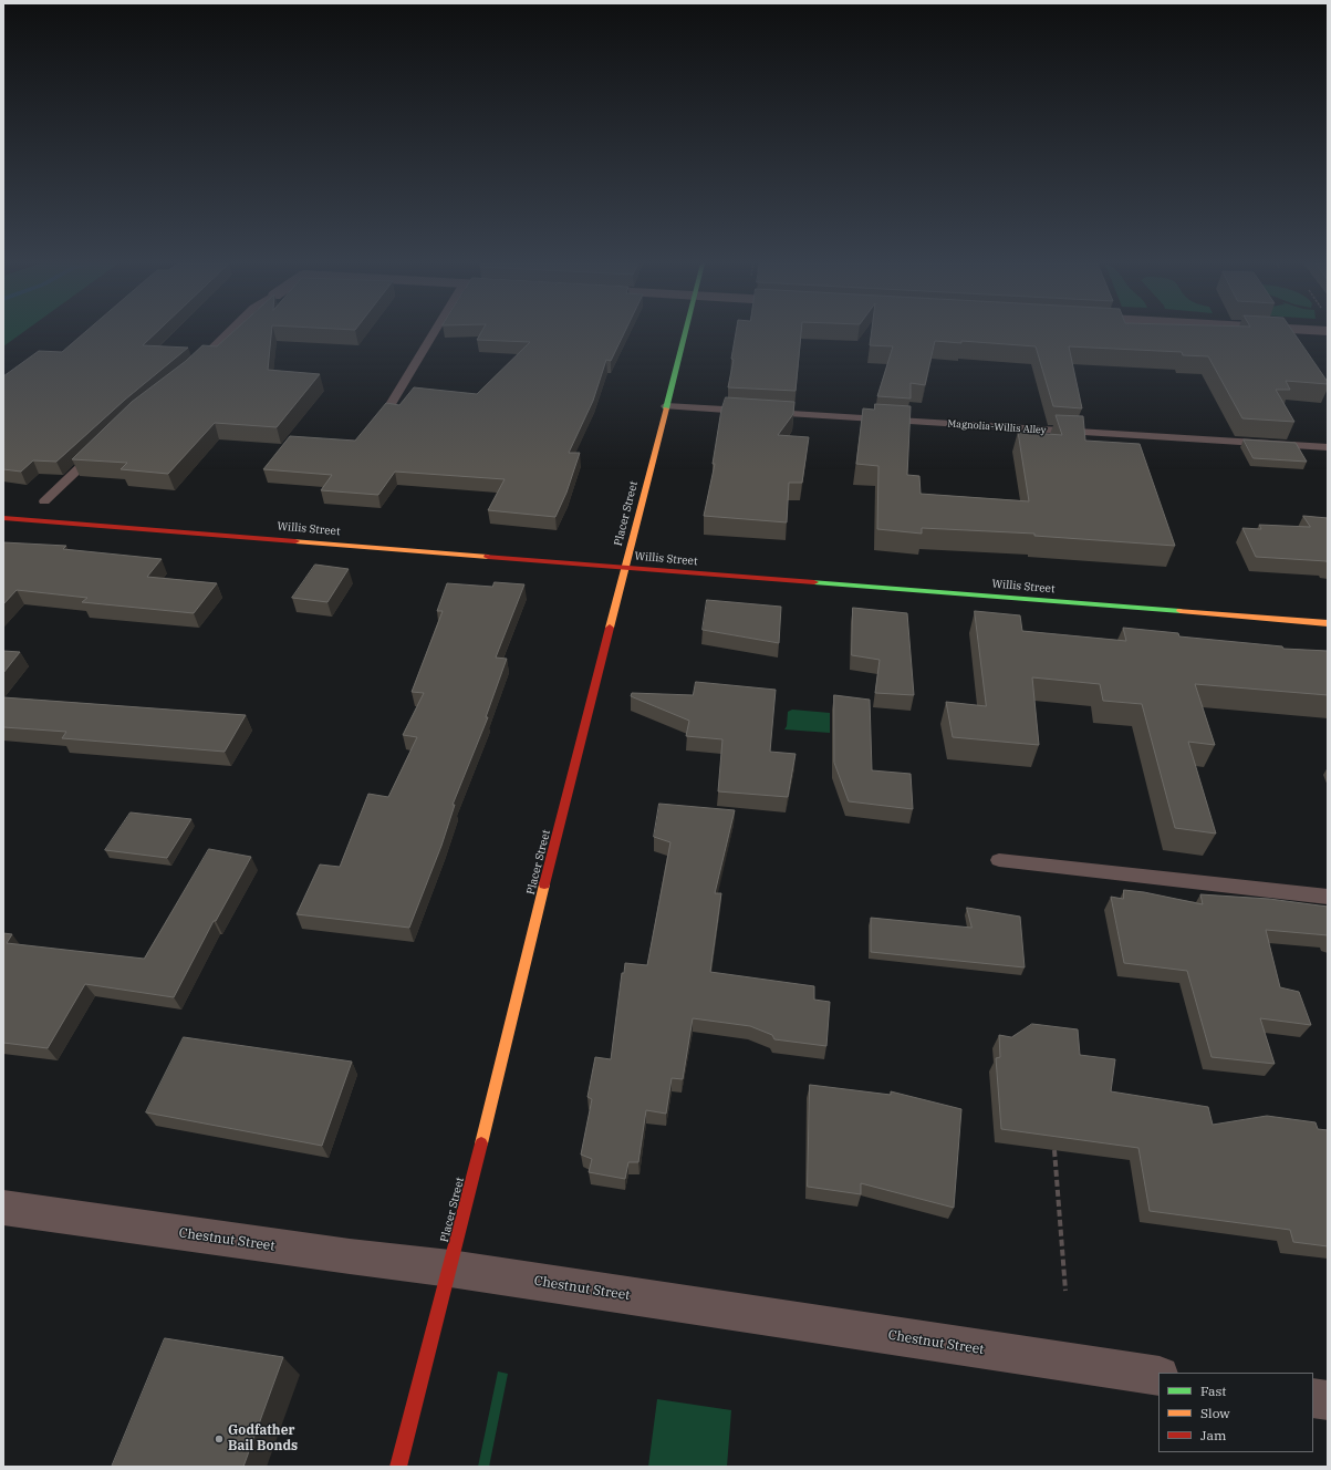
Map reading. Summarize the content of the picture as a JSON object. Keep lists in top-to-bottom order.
{
  "streets": {
    "main road": ["Placer Street", "Willis Street"],
    "street": ["Chestnut Street"],
    "lane": ["Magnolia-Willis Alley"]
  },
  "crossings": [
    ["Magnolia-Willis Alley", "Placer Street"],
    ["Placer Street", "Willis Street"],
    ["Placer Street", "Chestnut Street"]
  ],
  "places": ["Godfather Bail Bonds"],
  "legend": ["Fast", "Slow", "Jam"]
}
